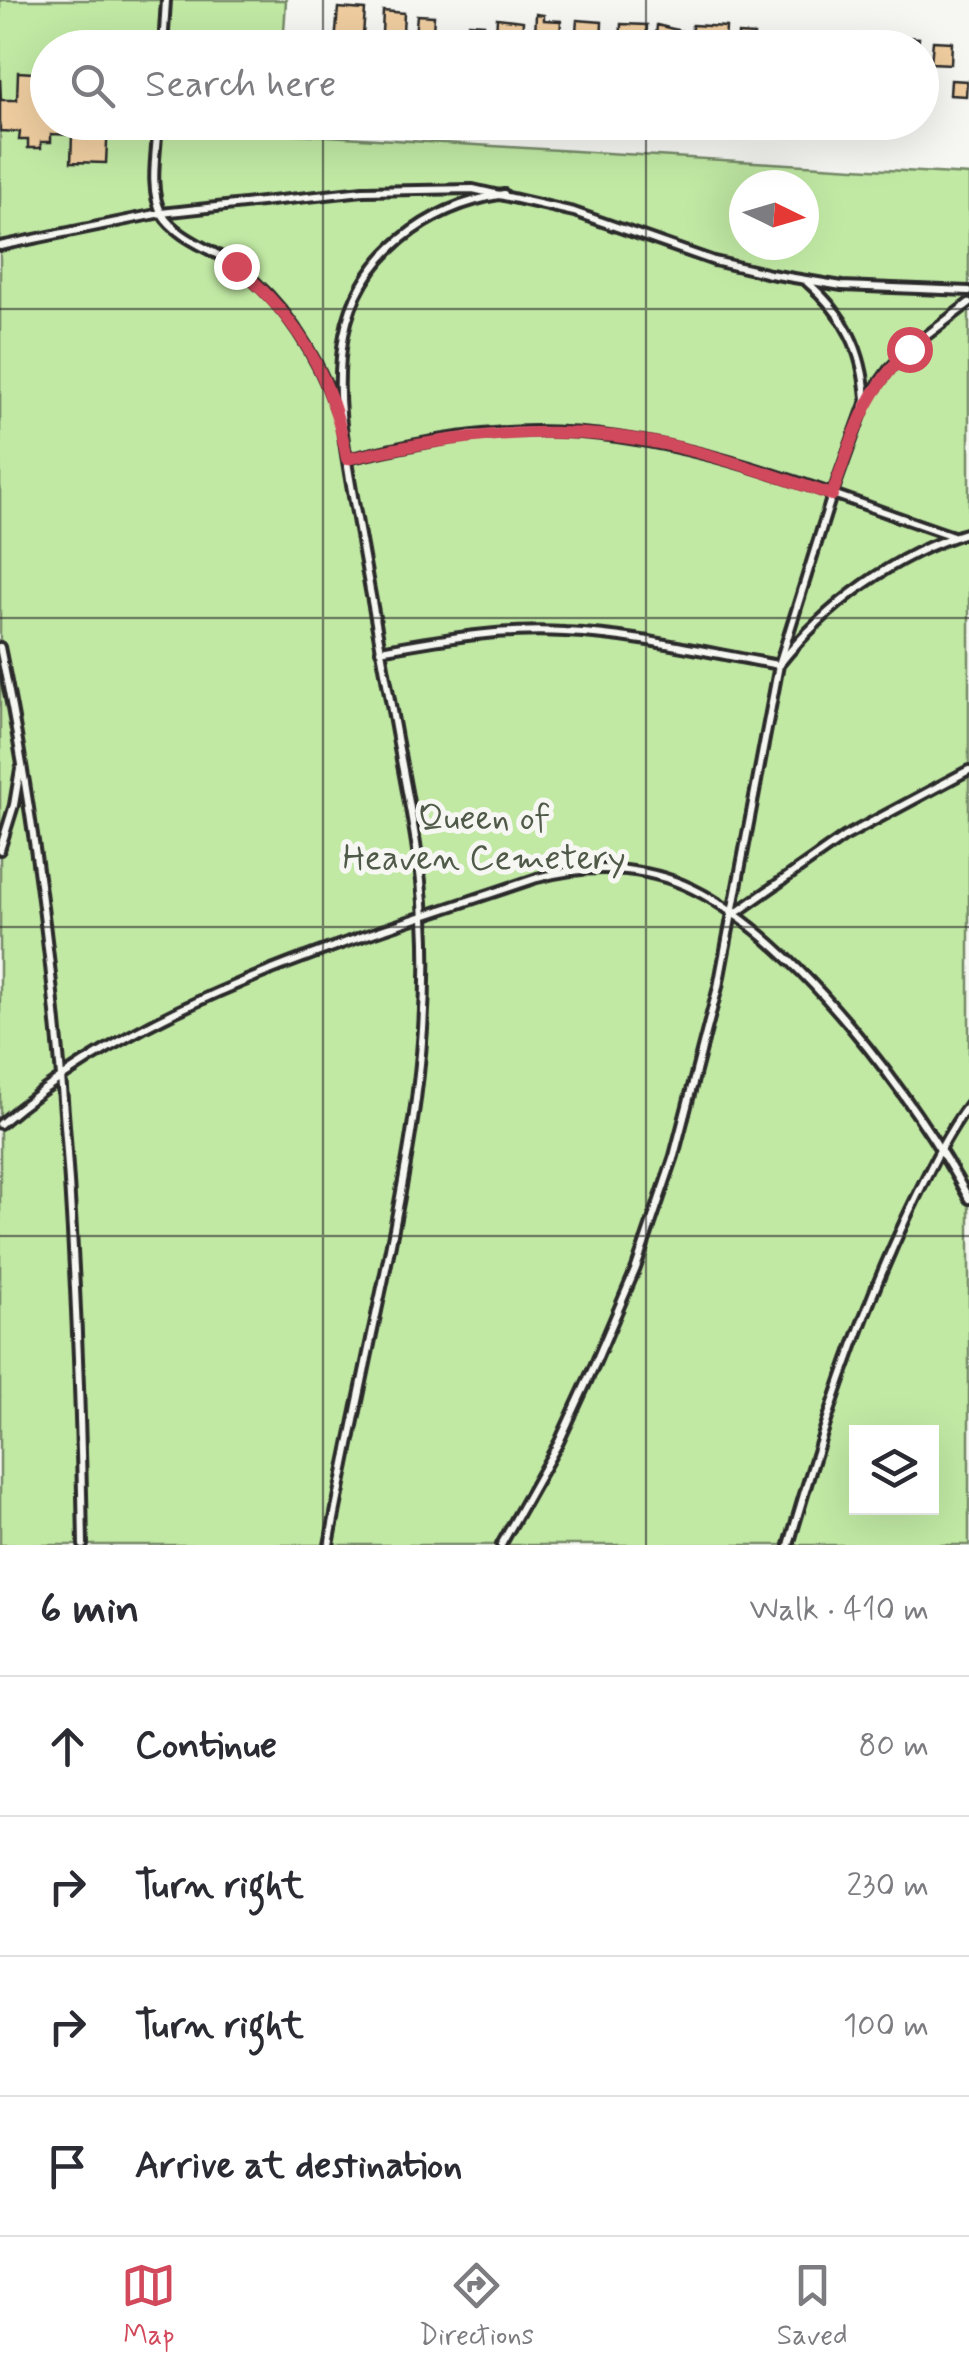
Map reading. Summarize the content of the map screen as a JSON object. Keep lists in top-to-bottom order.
{
  "parks": ["Queen of Heaven Cemetery"],
  "north": "right",
  "page": {
    "search": "Search here",
    "heading": ["6 min", "Walk · 410 m"],
    "list": [
      ["Continue", "80 m"],
      ["Turn right", "230 m"],
      ["Turn right", "100 m"],
      "Arrive at destination"
    ],
    "nav": ["Map", "Directions", "Saved"]
  }
}
